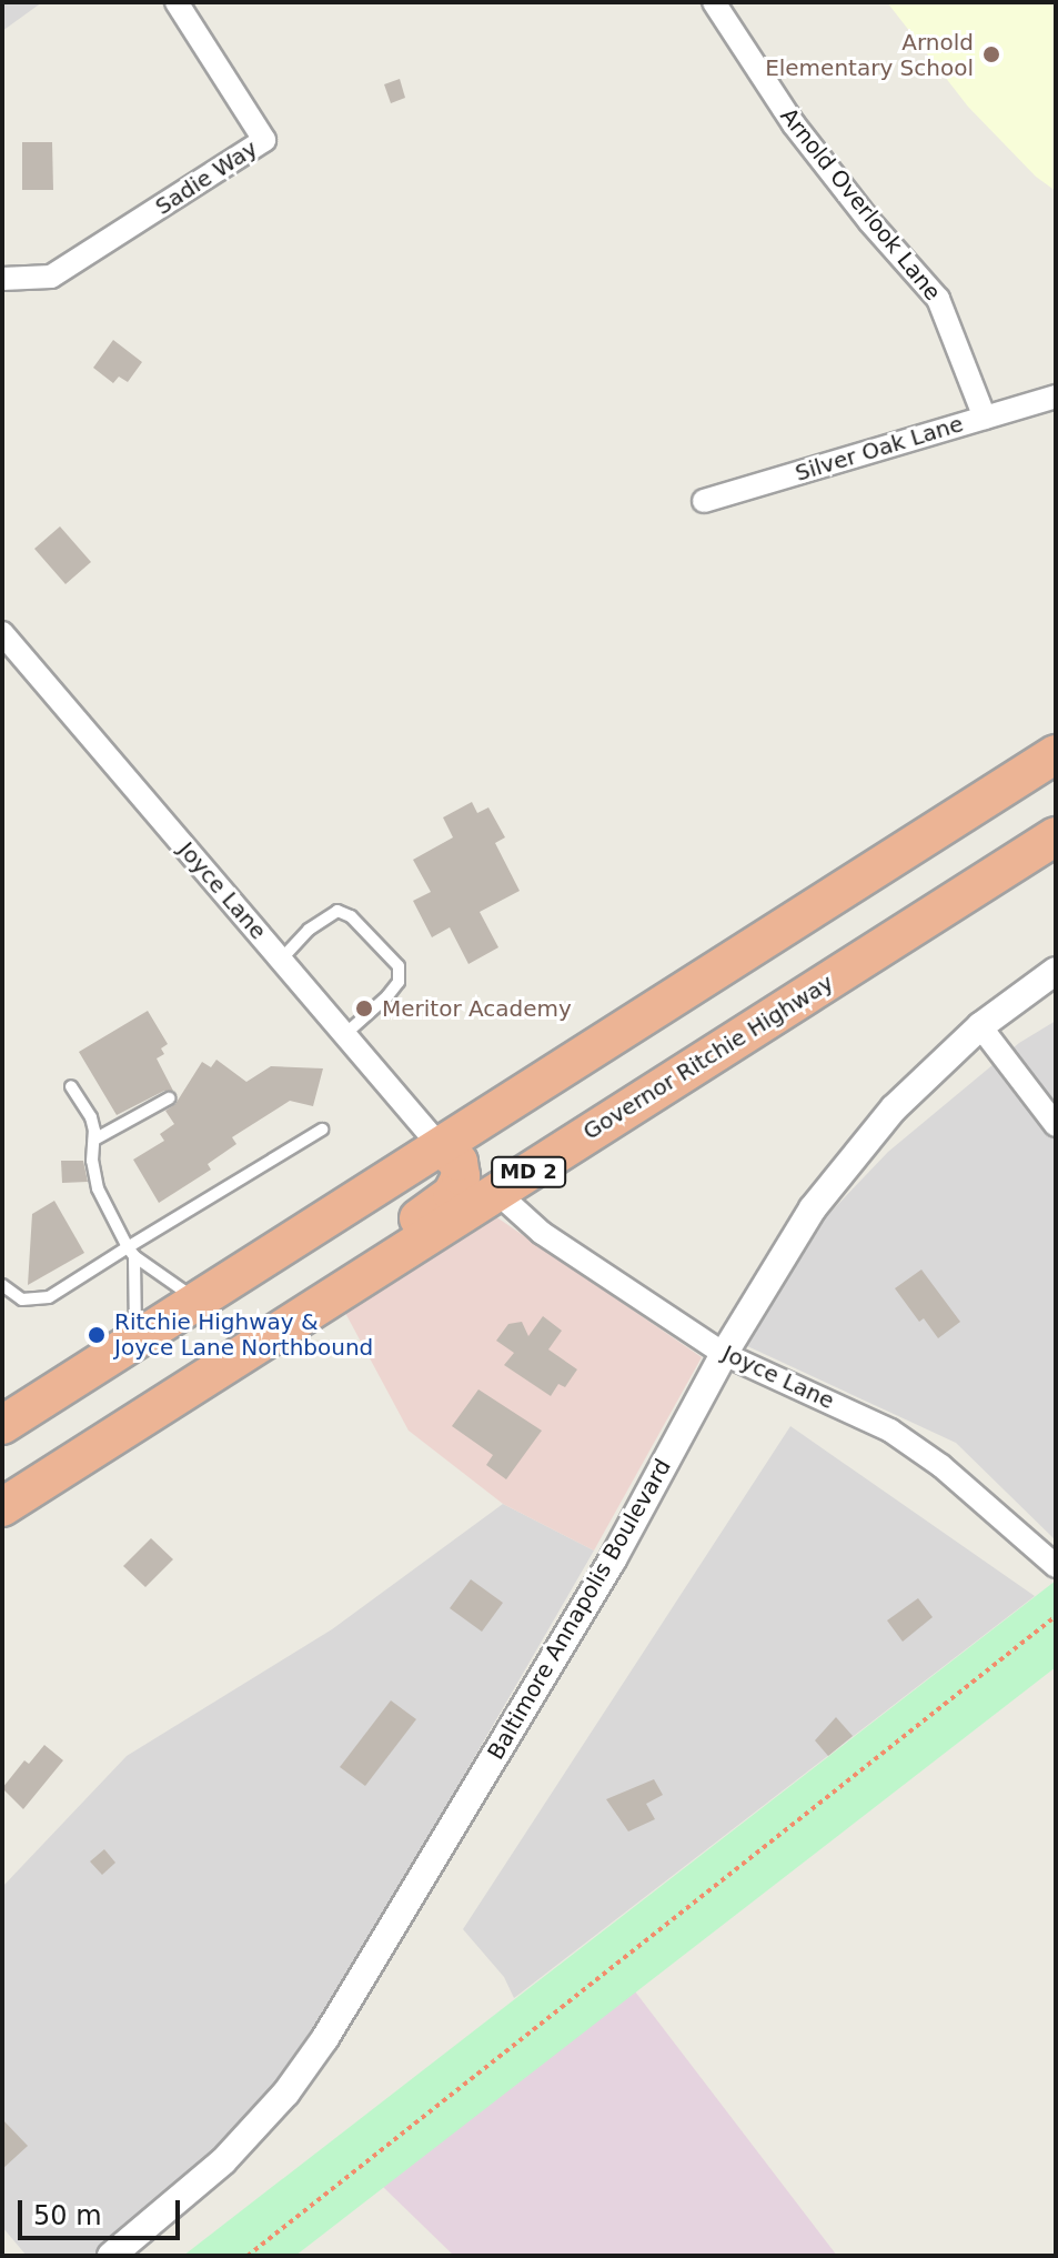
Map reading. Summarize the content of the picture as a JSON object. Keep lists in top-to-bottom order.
{
  "streets": {
    "highway": ["Governor Ritchie Highway", "MD 2"],
    "street": [
      "Sadie Way",
      "Arnold Overlook Lane",
      "Silver Oak Lane",
      "Joyce Lane",
      "Baltimore Annapolis Boulevard"
    ]
  },
  "crossings": [
    ["Arnold Overlook Lane", "Silver Oak Lane"],
    ["Joyce Lane", "Governor Ritchie Highway"],
    ["Joyce Lane", "Baltimore Annapolis Boulevard"]
  ],
  "places": ["Arnold Elementary School", "Meritor Academy", "Ritchie Highway & Joyce Lane Northbound"],
  "scale_bar": "50 m"
}
